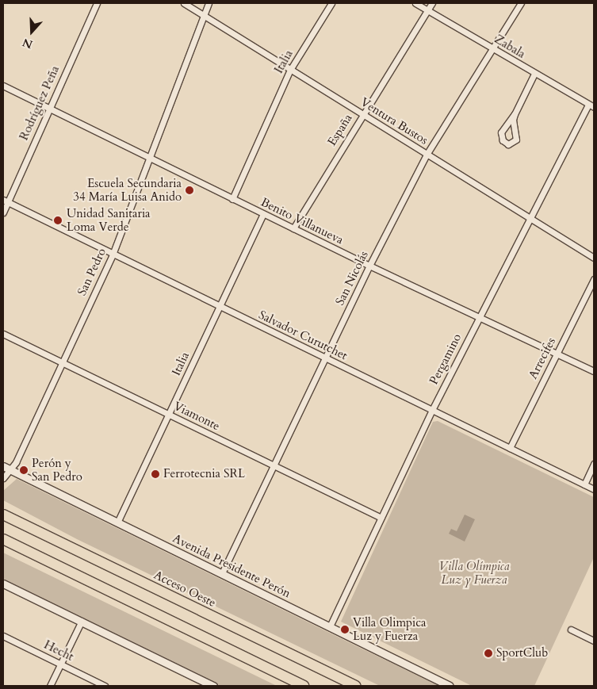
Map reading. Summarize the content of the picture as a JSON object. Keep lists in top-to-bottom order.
{
  "streets": {
    "highway": ["Acceso Oeste"],
    "street": [
      "Zabala",
      "Italia",
      "Rodríguez Peña",
      "Ventura Bustos",
      "España",
      "Benito Villanueva",
      "San Pedro",
      "San Nicolás",
      "Salvador Curutchet",
      "Arrecifes",
      "Pergamino",
      "Viamonte",
      "Avenida Presidente Perón",
      "Hecht"
    ]
  },
  "crossings": [
    ["Zabala", "España"],
    ["Zabala", "San Nicolás"],
    ["Zabala", "Pergamino"],
    ["Italia", "Ventura Bustos"],
    ["Italia", "Benito Villanueva"],
    ["Italia", "Salvador Curutchet"],
    ["Italia", "Viamonte"],
    ["Italia", "Avenida Presidente Perón"],
    ["Rodríguez Peña", "Benito Villanueva"],
    ["Rodríguez Peña", "Salvador Curutchet"],
    ["Ventura Bustos", "España"],
    ["Ventura Bustos", "San Pedro"],
    ["Ventura Bustos", "San Nicolás"],
    ["Ventura Bustos", "Pergamino"],
    ["España", "Benito Villanueva"],
    ["Benito Villanueva", "San Pedro"],
    ["Benito Villanueva", "San Nicolás"],
    ["Benito Villanueva", "Arrecifes"],
    ["Benito Villanueva", "Pergamino"],
    ["San Pedro", "Salvador Curutchet"],
    ["San Pedro", "Viamonte"],
    ["San Pedro", "Avenida Presidente Perón"],
    ["San Nicolás", "Salvador Curutchet"],
    ["San Nicolás", "Viamonte"],
    ["San Nicolás", "Avenida Presidente Perón"],
    ["Salvador Curutchet", "Arrecifes"],
    ["Salvador Curutchet", "Pergamino"],
    ["Pergamino", "Viamonte"],
    ["Pergamino", "Avenida Presidente Perón"]
  ],
  "parks": ["Villa Olímpica Luz y Fuerza"],
  "places": [
    "Escuela Secundaria 34 María Luisa Anido",
    "Unidad Sanitaria Loma Verde",
    "Perón y San Pedro",
    "Ferrotecnia SRL",
    "Villa Olimpica Luz y Fuerza",
    "SportClub"
  ],
  "north": "bottom"
}
